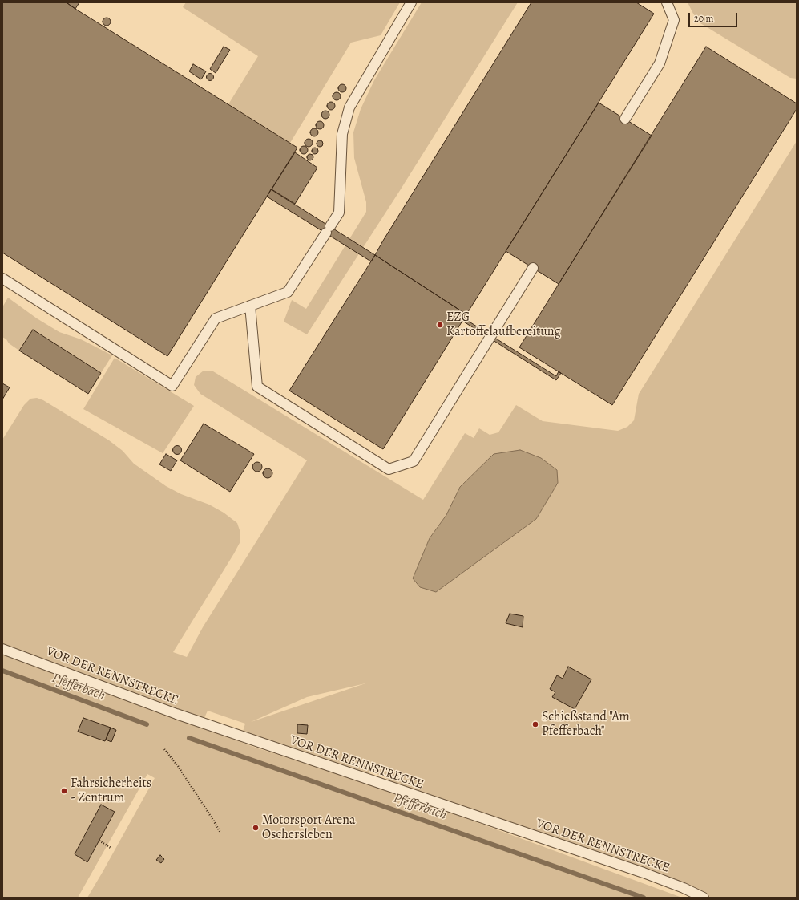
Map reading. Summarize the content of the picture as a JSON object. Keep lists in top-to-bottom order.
{
  "streets": {
    "lane": ["VOR DER RENNSTRECKE"]
  },
  "water": ["Pfefferbach"],
  "places": [
    "EZG Kartoffelaufbereitung",
    "Schießstand \"Am Pfefferbach\"",
    "Fahrsicherheits - Zentrum",
    "Motorsport Arena Oschersleben"
  ],
  "scale_bar": "20 m"
}
